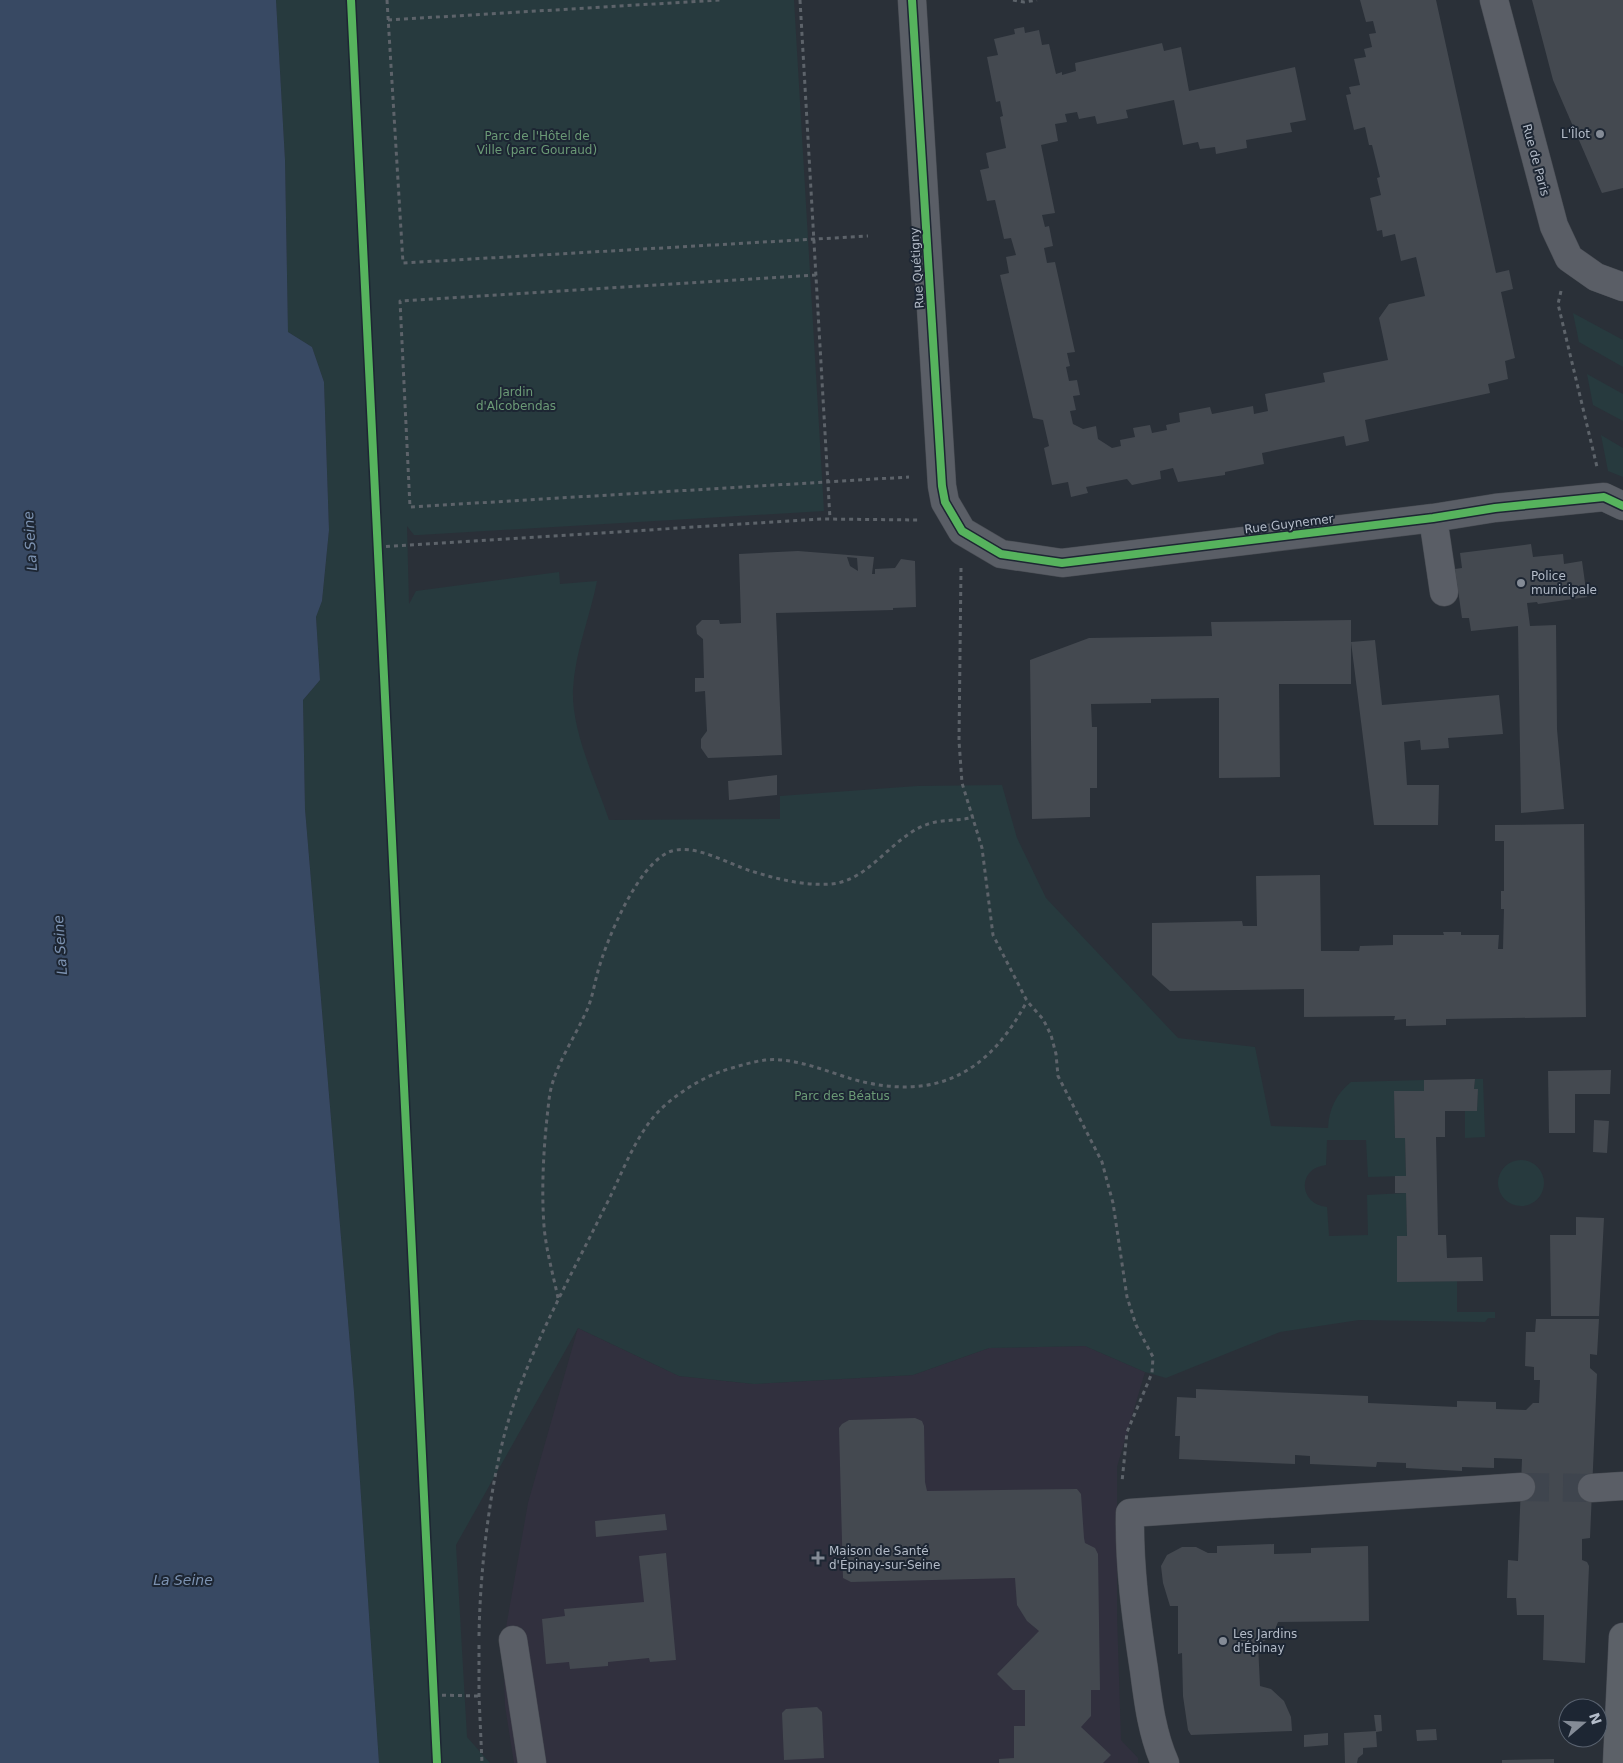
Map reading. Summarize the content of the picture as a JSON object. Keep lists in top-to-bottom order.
{
  "streets": {
    "street": ["Rue de Paris", "Rue Quétigny", "Rue Guynemer"]
  },
  "crossings": [
    ["Rue Quétigny", "Rue Guynemer"]
  ],
  "water": ["La Seine"],
  "parks": ["Parc de l'Hôtel de Ville (parc Gouraud)", "Jardin d'Alcobendas", "Parc des Béatus"],
  "places": {
    "other": ["L'Îlot", "Police municipale", "Les Jardins d'Épinay"],
    "health": ["Maison de Santé d'Épinay-sur-Seine"]
  },
  "north": "right"
}
